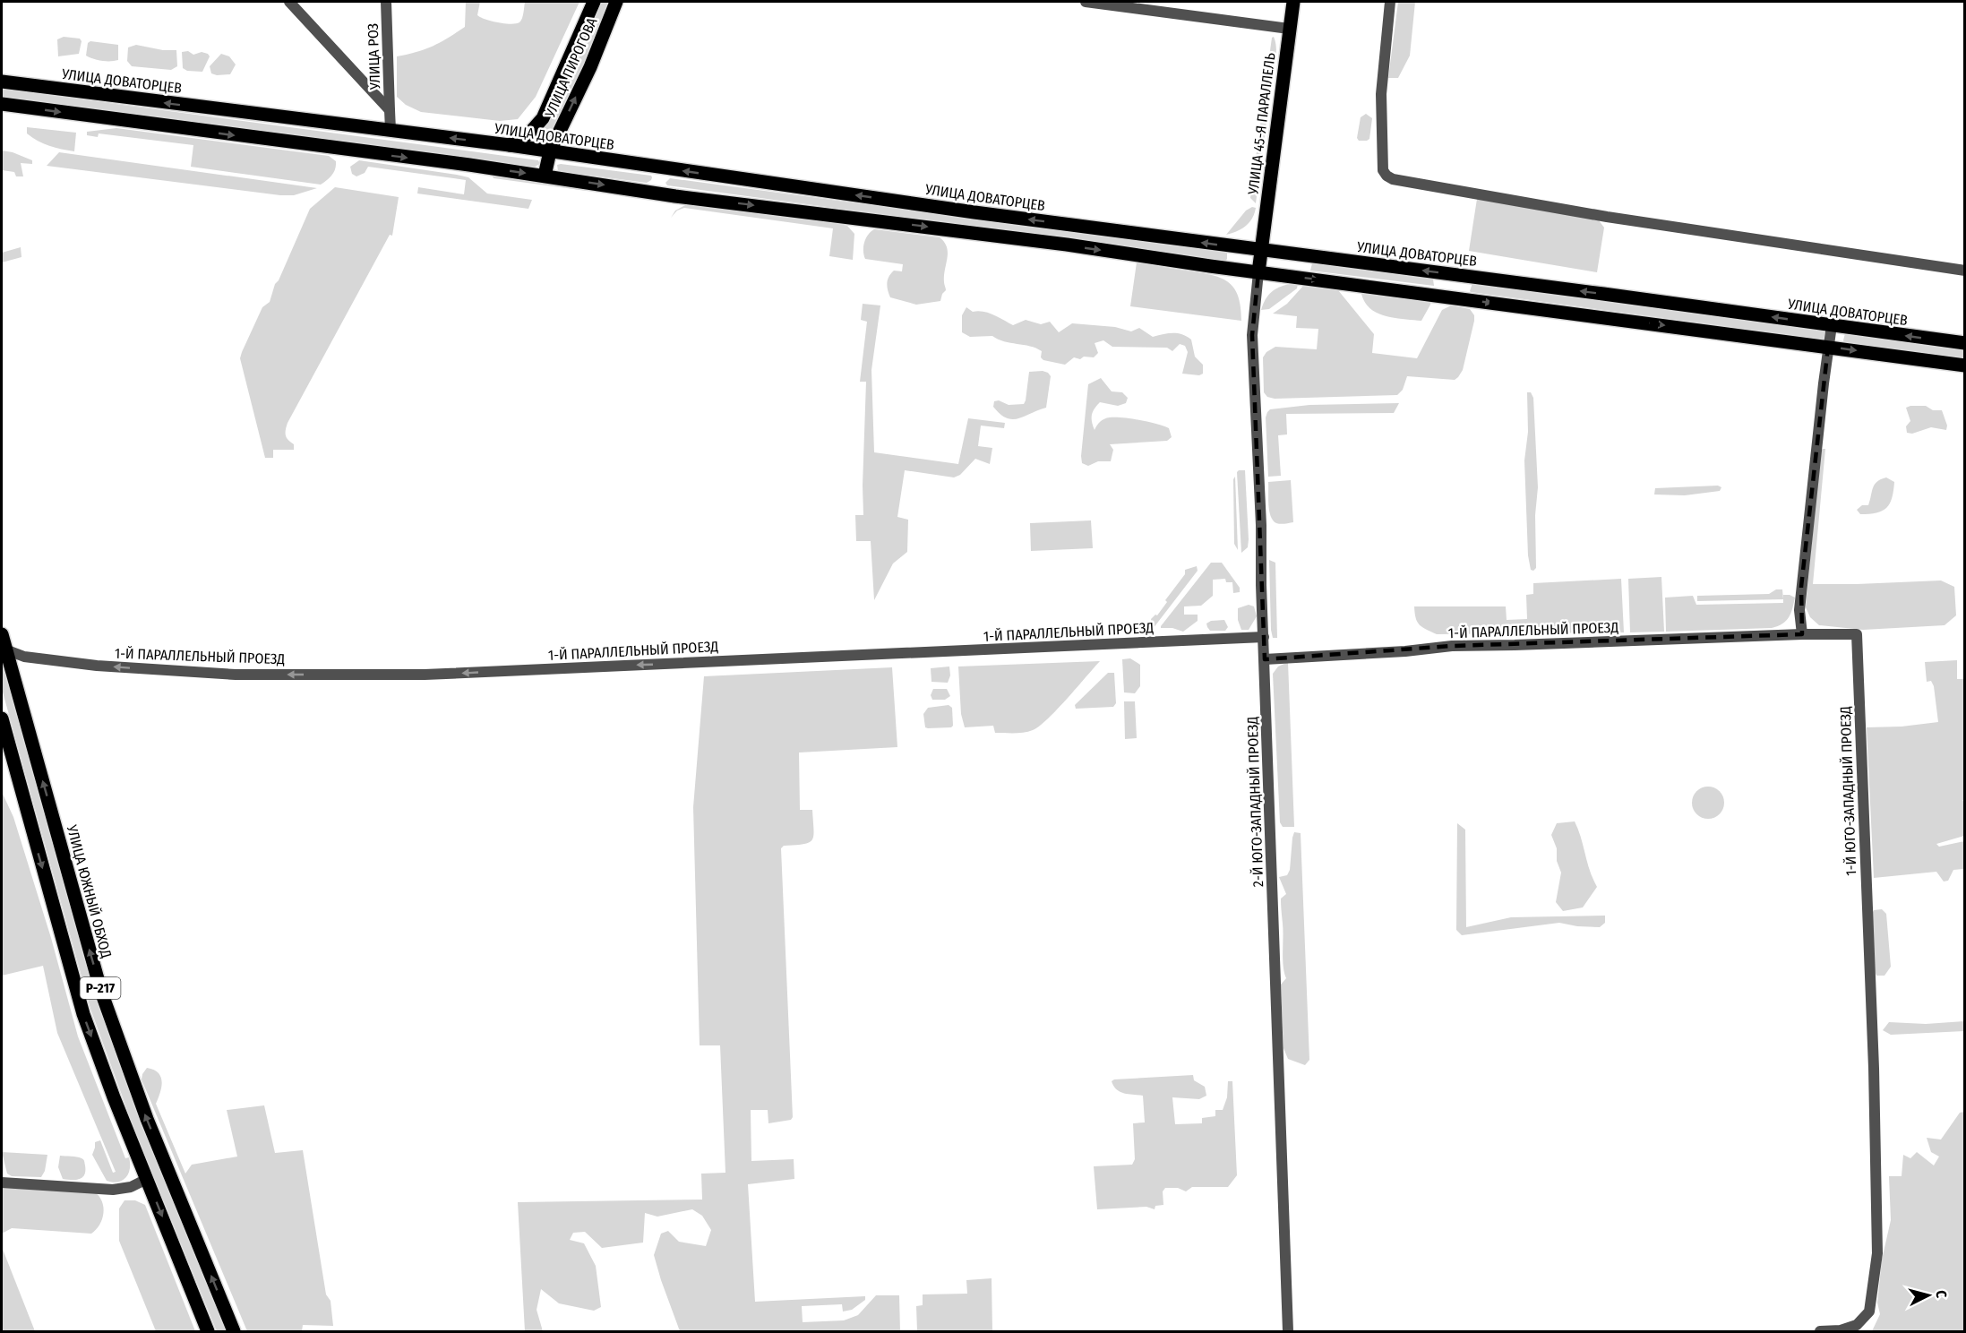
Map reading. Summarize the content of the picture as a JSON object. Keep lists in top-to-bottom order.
{
  "streets": {
    "main road": [
      "УЛИЦА ПИРОГОВА",
      "УЛИЦА ДОВАТОРЦЕВ",
      "УЛИЦА 45-Я ПАРАЛЛЕЛЬ",
      "УЛИЦА ЮЖНЫЙ ОБХОД",
      "Р-217"
    ],
    "street": [
      "УЛИЦА РОЗ",
      "1-Й ПАРАЛЛЕЛЬНЫЙ ПРОЕЗД",
      "1-Й ЮГО-ЗАПАДНЫЙ ПРОЕЗД",
      "2-Й ЮГО-ЗАПАДНЫЙ ПРОЕЗД"
    ]
  },
  "crossings": [
    ["УЛИЦА РОЗ", "УЛИЦА ДОВАТОРЦЕВ"],
    ["УЛИЦА ПИРОГОВА", "УЛИЦА ДОВАТОРЦЕВ"],
    ["УЛИЦА ДОВАТОРЦЕВ", "УЛИЦА 45-Я ПАРАЛЛЕЛЬ"],
    ["УЛИЦА 45-Я ПАРАЛЛЕЛЬ", "2-Й ЮГО-ЗАПАДНЫЙ ПРОЕЗД"],
    ["1-Й ПАРАЛЛЕЛЬНЫЙ ПРОЕЗД", "1-Й ЮГО-ЗАПАДНЫЙ ПРОЕЗД"],
    ["1-Й ПАРАЛЛЕЛЬНЫЙ ПРОЕЗД", "2-Й ЮГО-ЗАПАДНЫЙ ПРОЕЗД"],
    ["1-Й ПАРАЛЛЕЛЬНЫЙ ПРОЕЗД", "УЛИЦА ЮЖНЫЙ ОБХОД"]
  ],
  "one_way": ["1-Й ПАРАЛЛЕЛЬНЫЙ ПРОЕЗД"],
  "north": "right"
}
